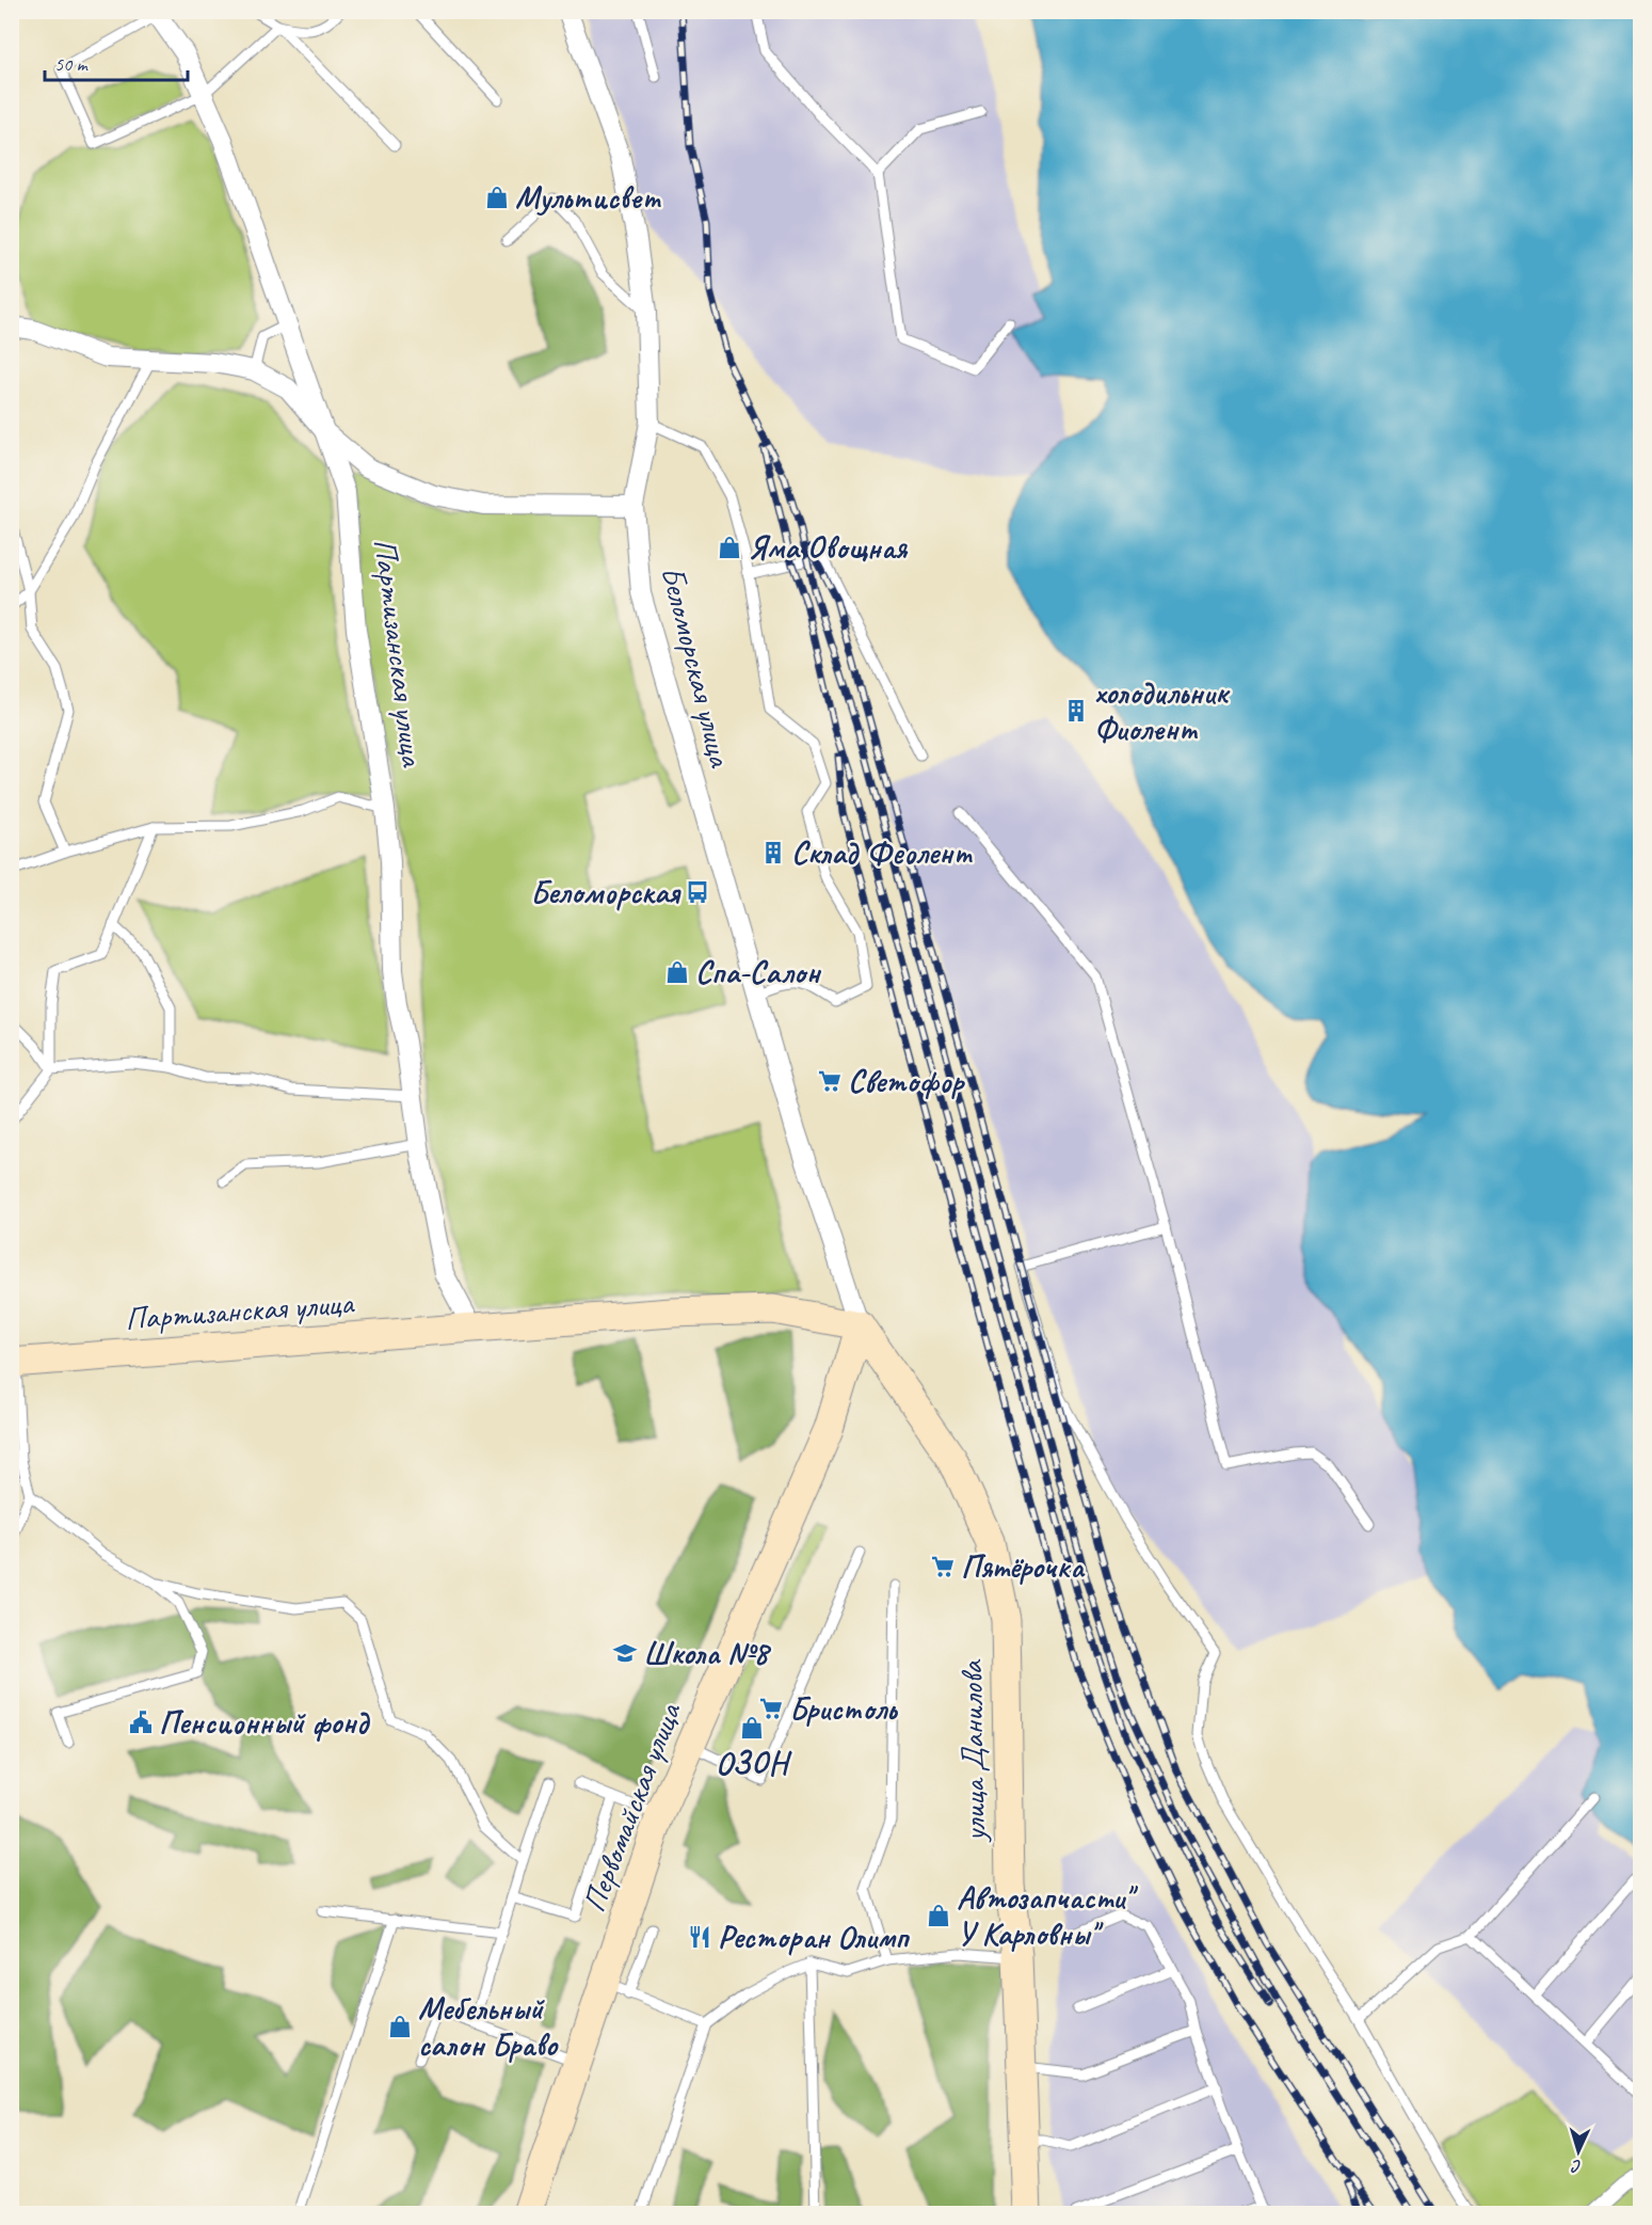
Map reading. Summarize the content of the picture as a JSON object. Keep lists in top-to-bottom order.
{
  "streets": {
    "main road": ["Партизанская улица", "улица Данилова", "Первомайская улица"],
    "street": ["Беломорская улица"]
  },
  "crossings": [
    ["Партизанская улица", "Беломорская улица"],
    ["Партизанская улица", "улица Данилова"],
    ["Партизанская улица", "Первомайская улица"],
    ["Беломорская улица", "улица Данилова"],
    ["Беломорская улица", "Первомайская улица"],
    ["улица Данилова", "Первомайская улица"]
  ],
  "places": {
    "shop": [
      "Мультисвет",
      "Яма Овощная",
      "Спа-Салон",
      "ОЗОН",
      "Автозапчасти\" У Карловны\"",
      "Мебельный салон Браво"
    ],
    "building": ["холодильник Фиолент", "Склад Феолент"],
    "bus stop": ["Беломорская"],
    "supermarket": ["Светофор", "Пятёрочка", "Бристоль"],
    "school or university": ["Школа №8"],
    "public building": ["Пенсионный фонд"],
    "restaurant": ["Ресторан Олимп"]
  },
  "scale_bar": "50 m",
  "north": "bottom"
}
